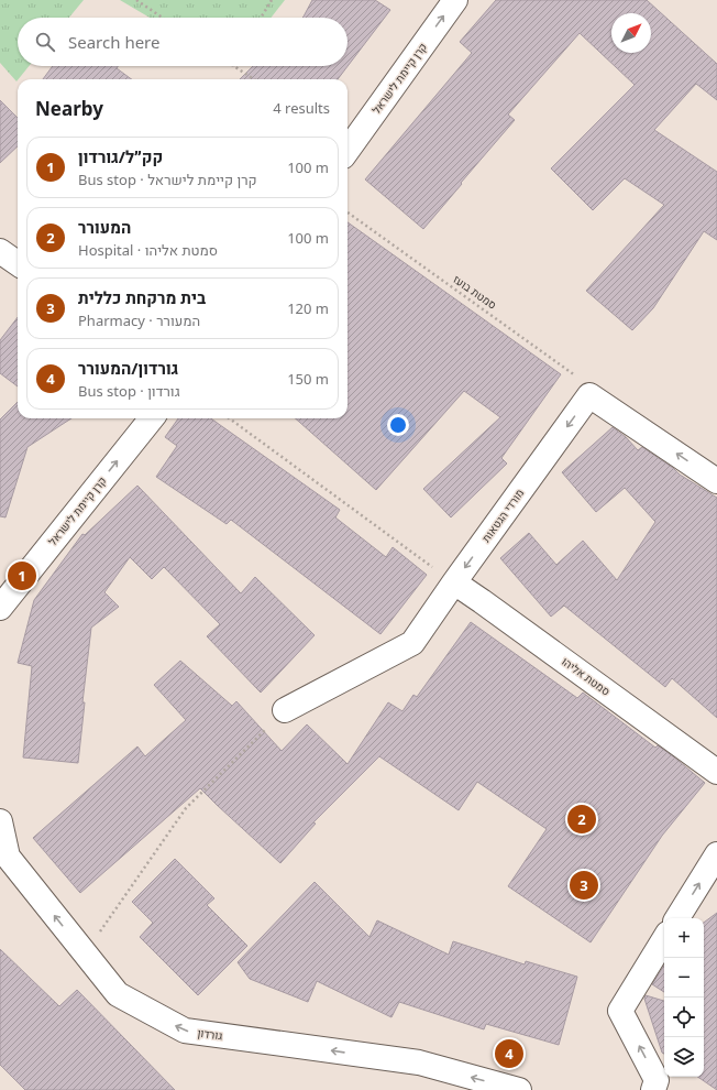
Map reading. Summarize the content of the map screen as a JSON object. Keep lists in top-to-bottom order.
{
  "streets": {
    "street": [
      "קרן קיימת לישראל",
      "מורדי הגטאות",
      "סמטת אליהו",
      "גורדון"
    ],
    "path": ["סמטת בועז"]
  },
  "crossings": [
    ["סמטת בועז", "מורדי הגטאות"],
    ["מורדי הגטאות", "סמטת אליהו"]
  ],
  "one_way": ["קרן קיימת לישראל", "מורדי הגטאות", "גורדון"],
  "north": "top right",
  "page": {
    "search": "Search here",
    "heading": ["Nearby", "4 results"],
    "list": [
      {
        "mark": "1",
        "name": "קק״ל/גורדון",
        "note": "Bus stop · קרן קיימת לישראל",
        "value": "100 m"
      },
      {
        "mark": "2",
        "name": "המעורר",
        "note": "Hospital · סמטת אליהו",
        "value": "100 m"
      },
      {
        "mark": "3",
        "name": "בית מרקחת כללית",
        "note": "Pharmacy · המעורר",
        "value": "120 m"
      },
      {
        "mark": "4",
        "name": "גורדון/המעורר",
        "note": "Bus stop · גורדון",
        "value": "150 m"
      }
    ],
    "pins": [
      "1",
      "2",
      "3",
      "4"
    ],
    "map_buttons": ["+", "−"]
  }
}
